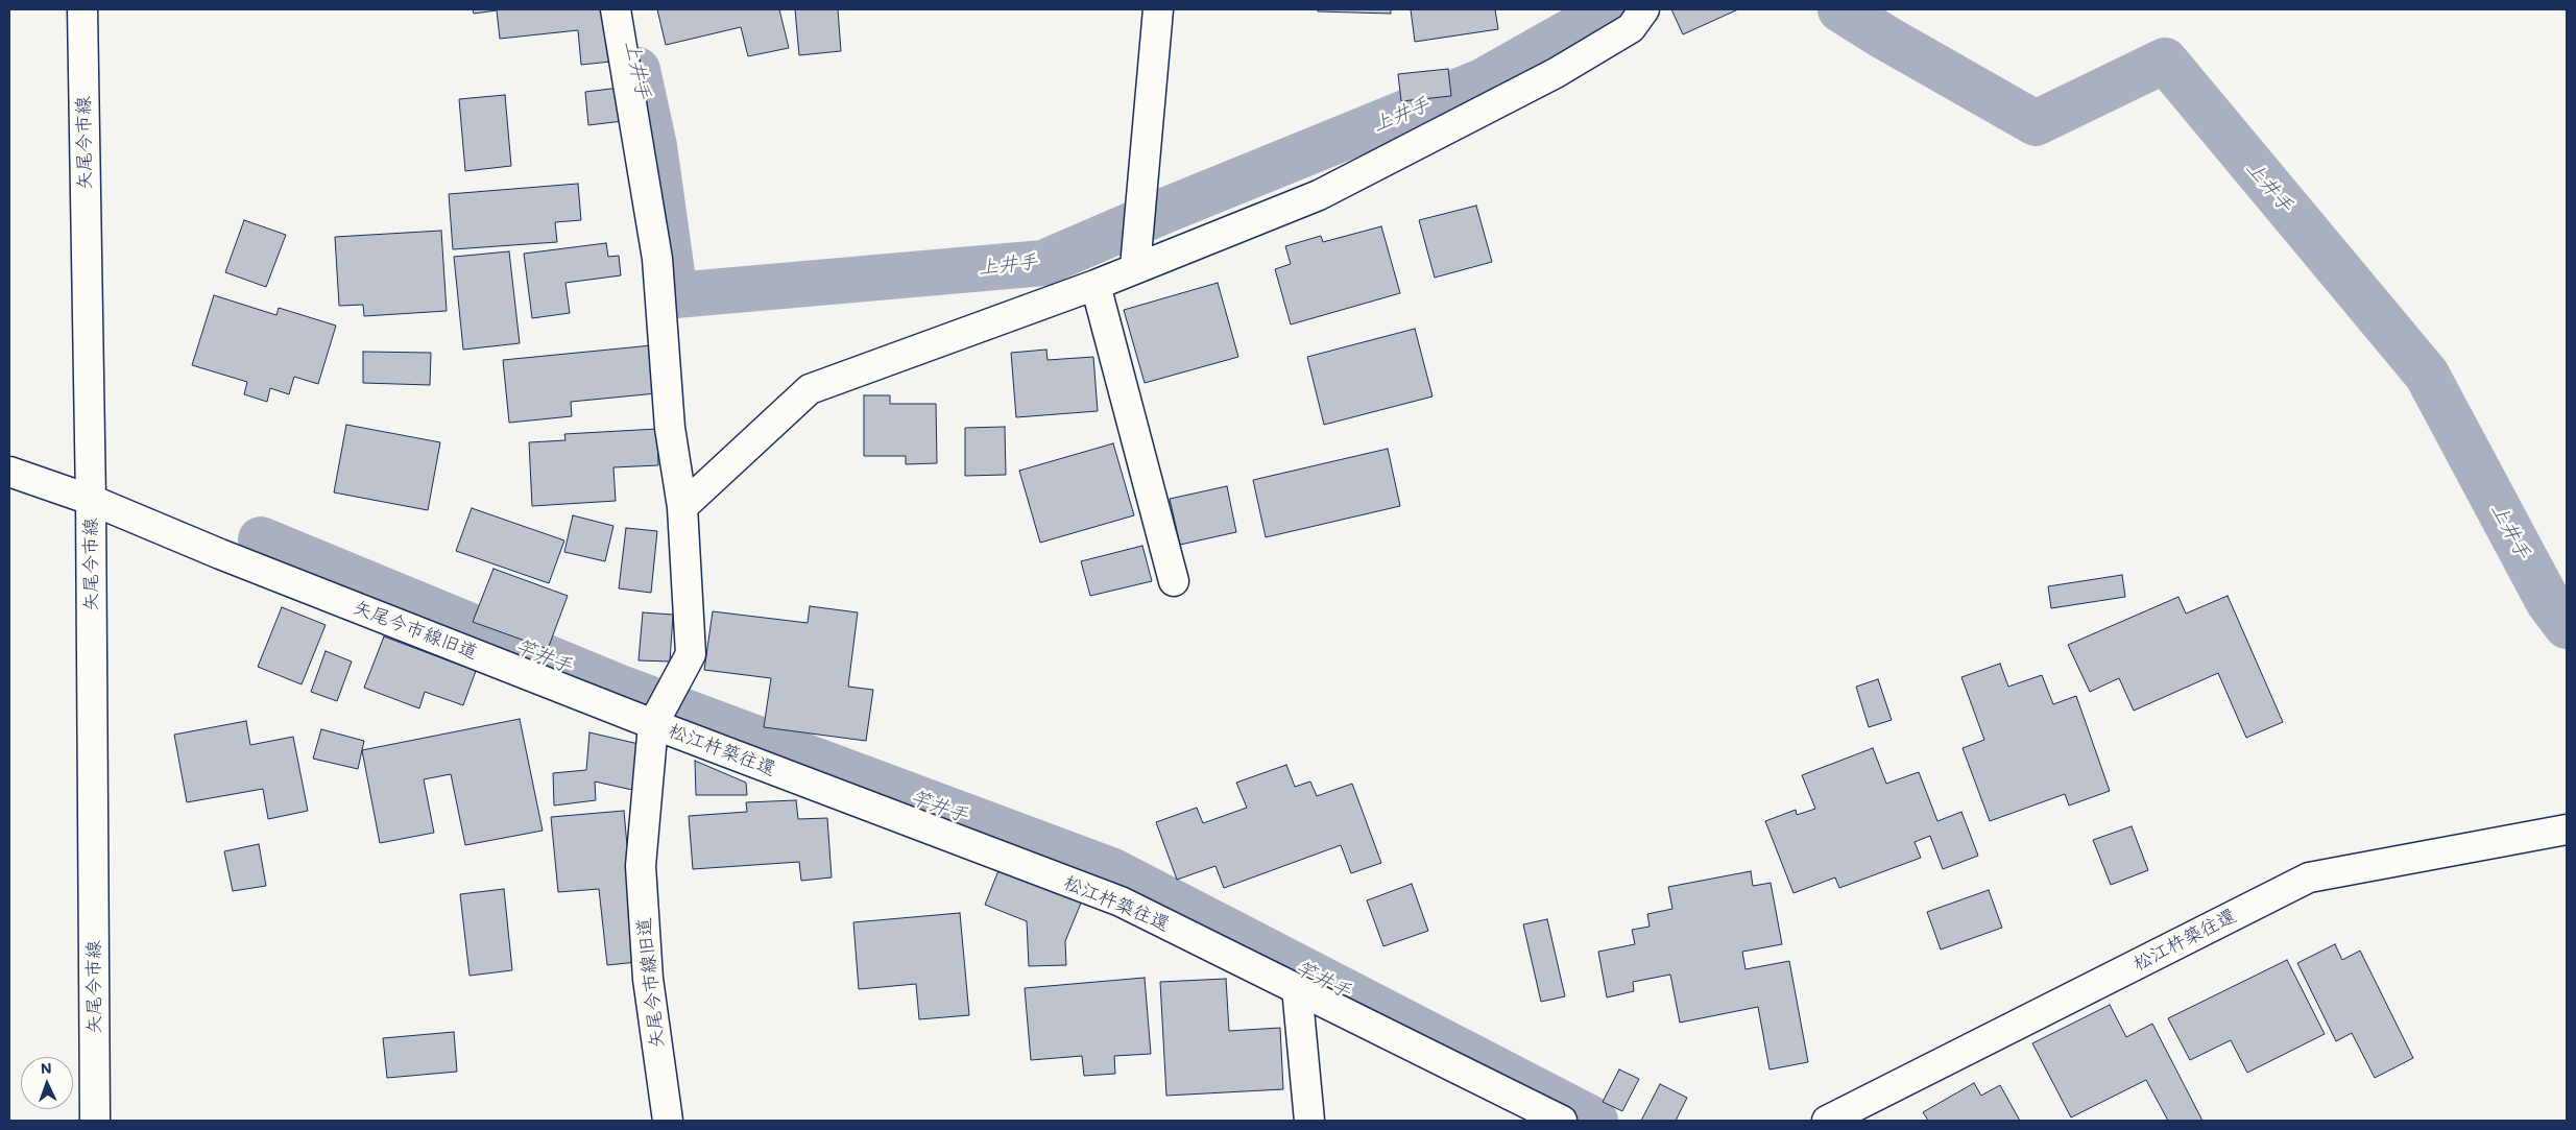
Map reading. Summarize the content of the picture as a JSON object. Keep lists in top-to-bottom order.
{
  "streets": {
    "street": ["矢尾今市線", "矢尾今市線旧道", "松江杵築往還"]
  },
  "crossings": [
    ["矢尾今市線", "矢尾今市線旧道"],
    ["矢尾今市線旧道", "松江杵築往還"]
  ],
  "water": ["上井手", "竿井手"],
  "north": "top"
}
